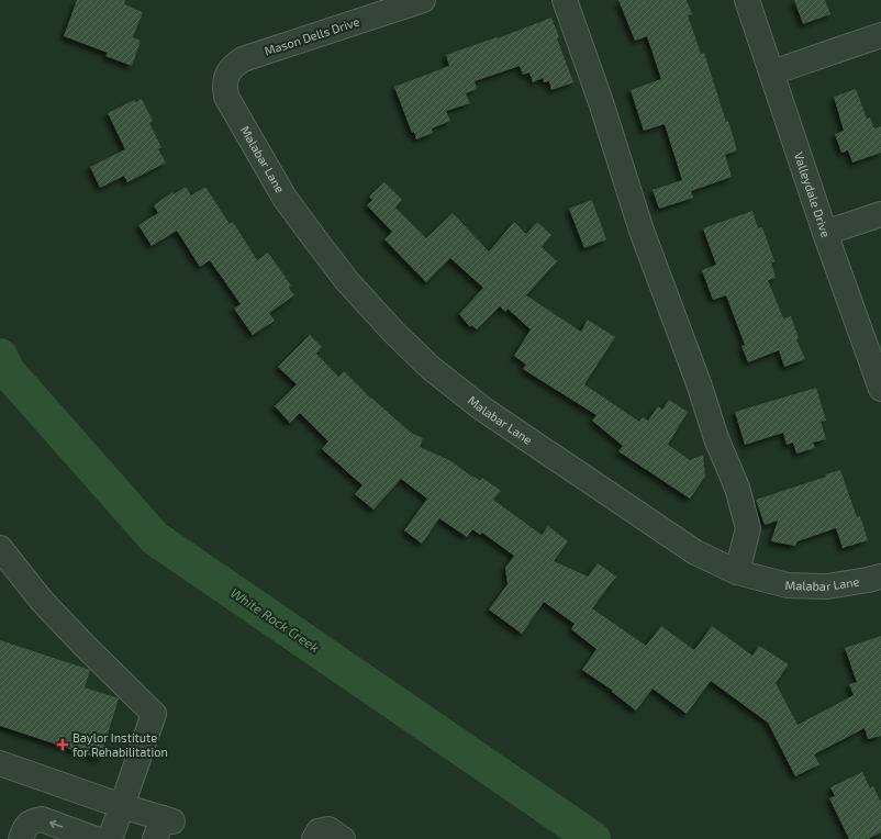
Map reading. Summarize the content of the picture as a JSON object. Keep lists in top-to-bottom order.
{
  "streets": {
    "street": ["Mason Dells Drive", "Malabar Lane", "Valleydale Drive"]
  },
  "crossings": [
    ["Mason Dells Drive", "Malabar Lane"]
  ],
  "water": ["White Rock Creek"],
  "places": {
    "health": ["Baylor Institute for Rehabilitation"]
  }
}
